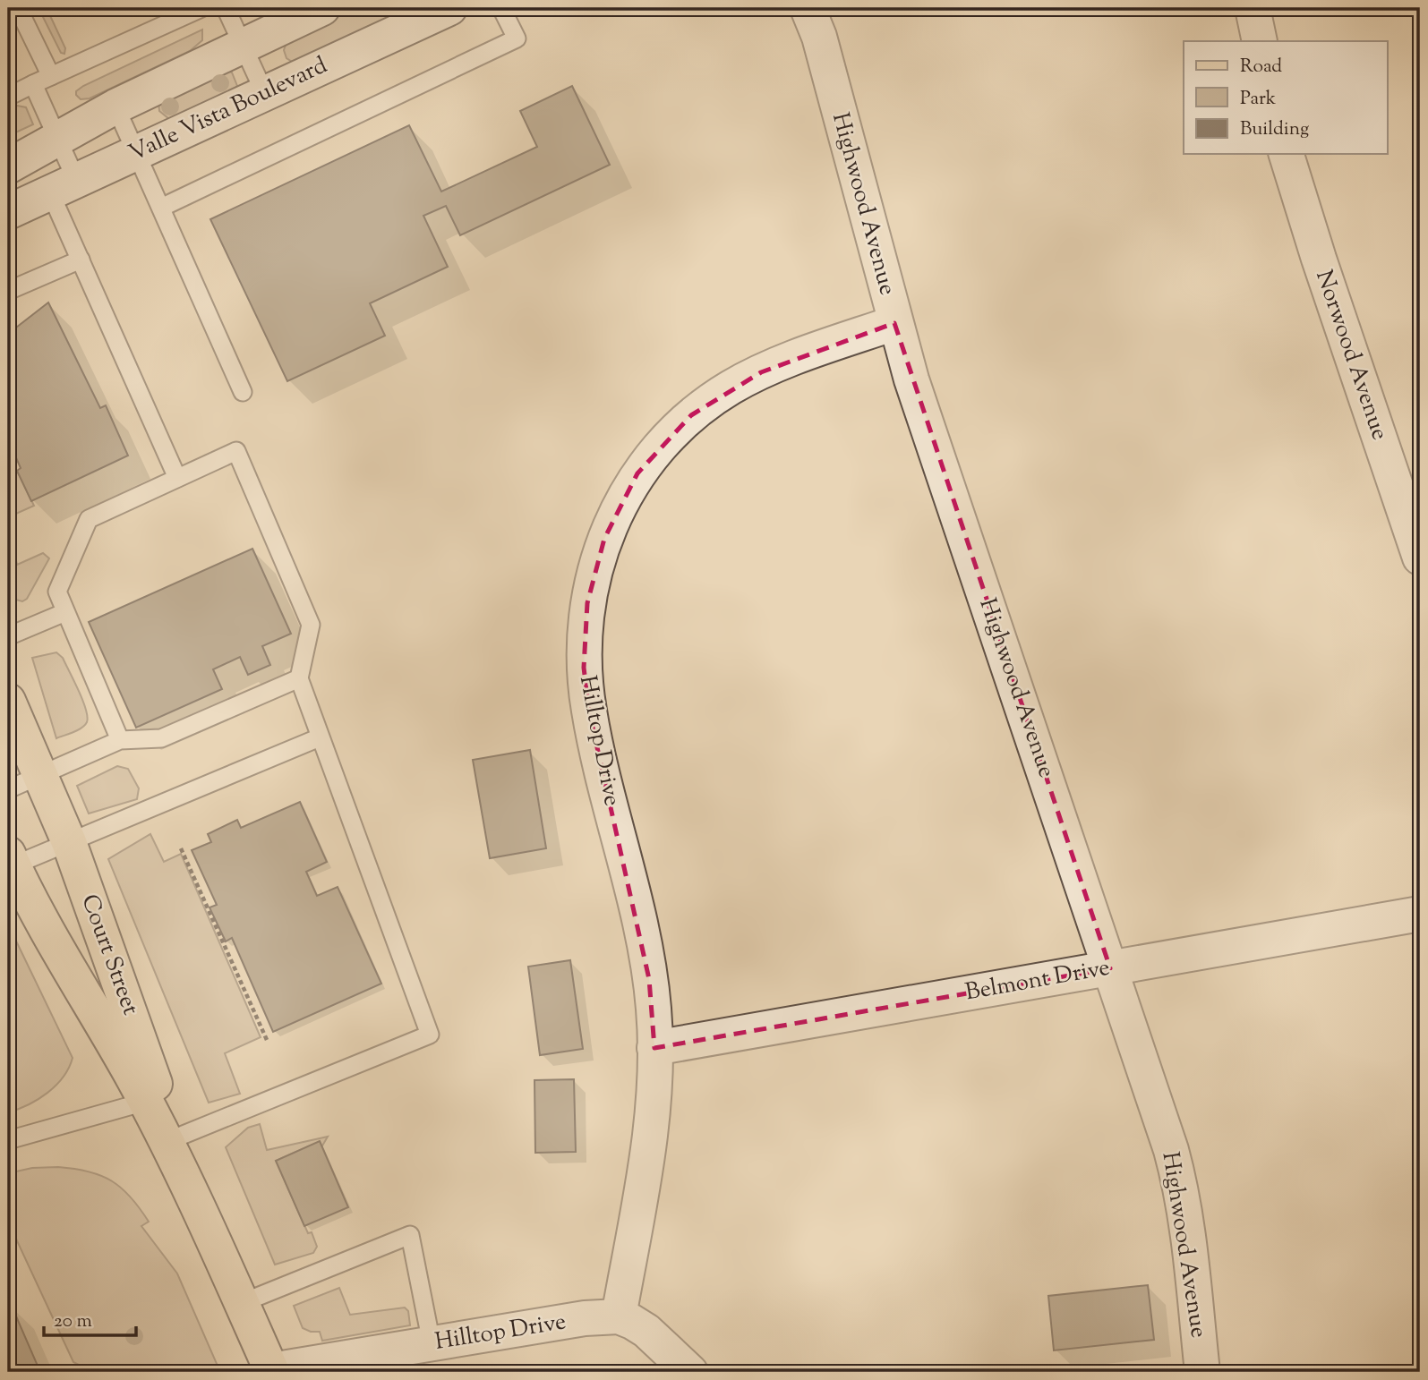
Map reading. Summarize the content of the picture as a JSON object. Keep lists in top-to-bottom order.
{
  "streets": {
    "main road": ["Court Street"],
    "street": [
      "Valle Vista Boulevard",
      "Highwood Avenue",
      "Norwood Avenue",
      "Hilltop Drive",
      "Belmont Drive"
    ]
  },
  "crossings": [
    ["Highwood Avenue", "Hilltop Drive"],
    ["Highwood Avenue", "Belmont Drive"],
    ["Hilltop Drive", "Court Street"],
    ["Hilltop Drive", "Belmont Drive"]
  ],
  "legend": ["Road", "Park", "Building"],
  "scale_bar": "20 m"
}
